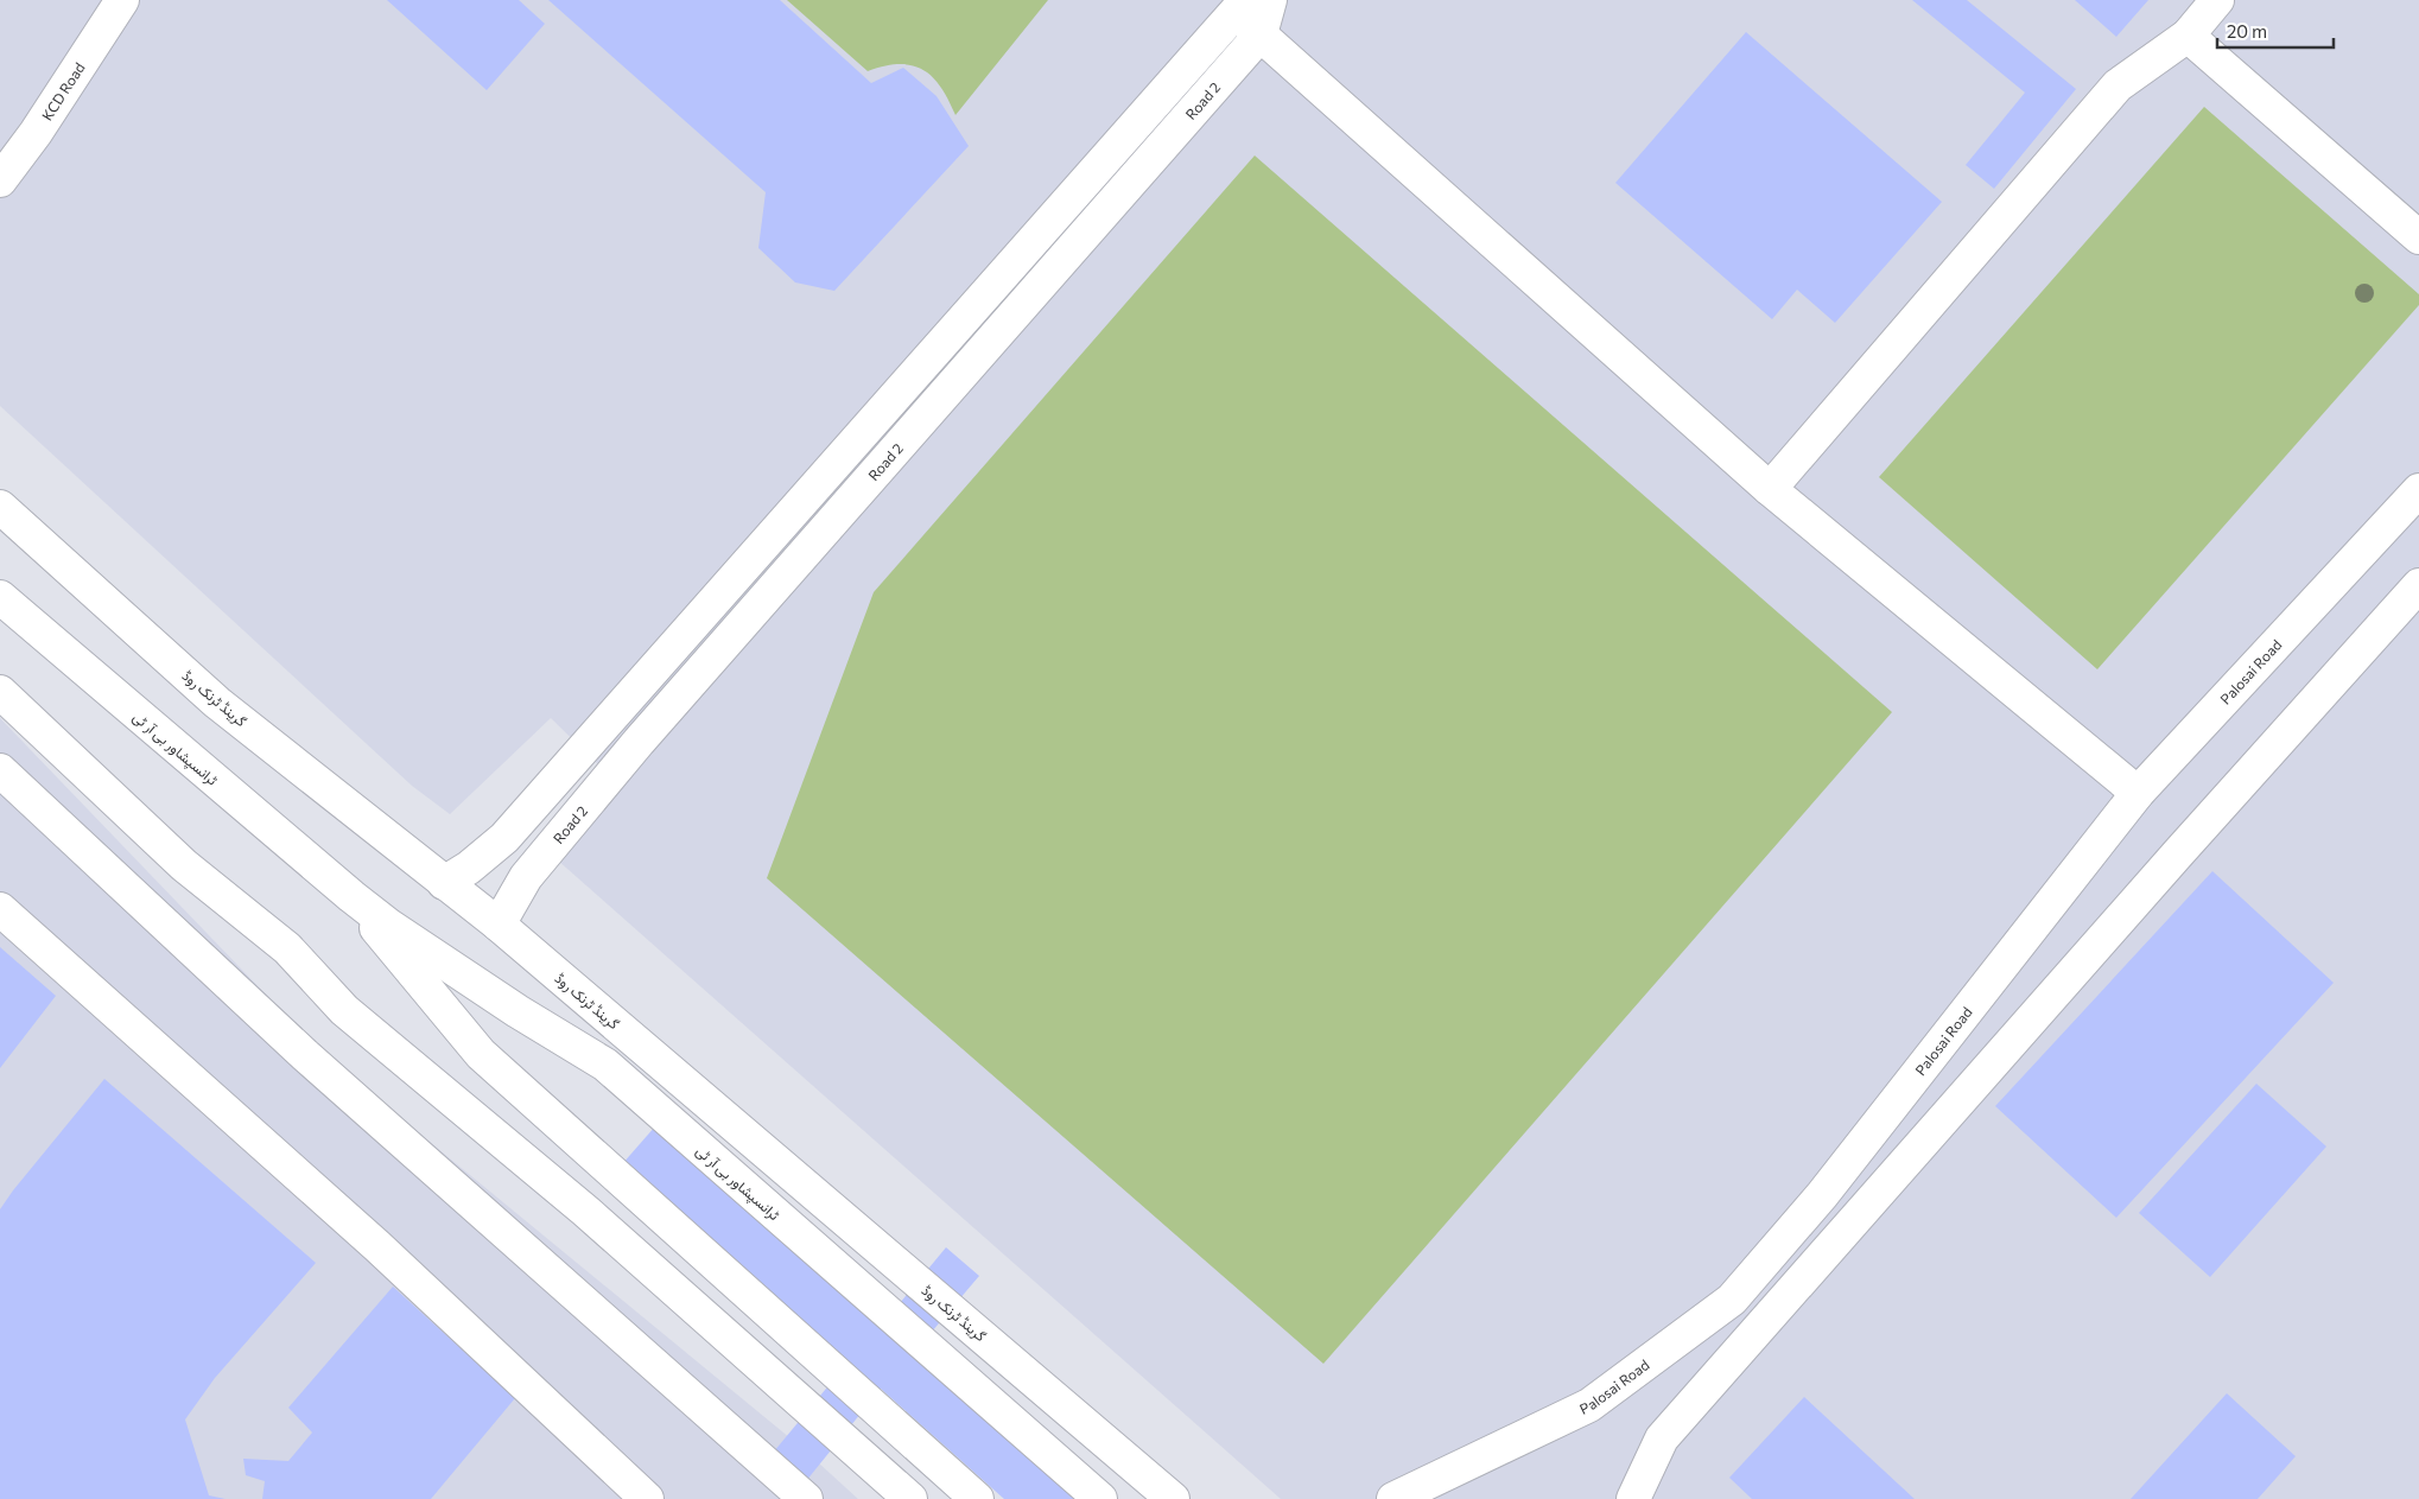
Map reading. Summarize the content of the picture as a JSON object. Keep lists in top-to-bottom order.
{
  "streets": {
    "main road": [
      "KCD Road",
      "Road 2",
      "Palosai Road",
      "گرینڈ ٹرنک روڈ",
      "ٹرانسپشاور بی آر ٹی"
    ]
  },
  "crossings": [
    ["Road 2", "گرینڈ ٹرنک روڈ"]
  ],
  "scale_bar": "20 m"
}
